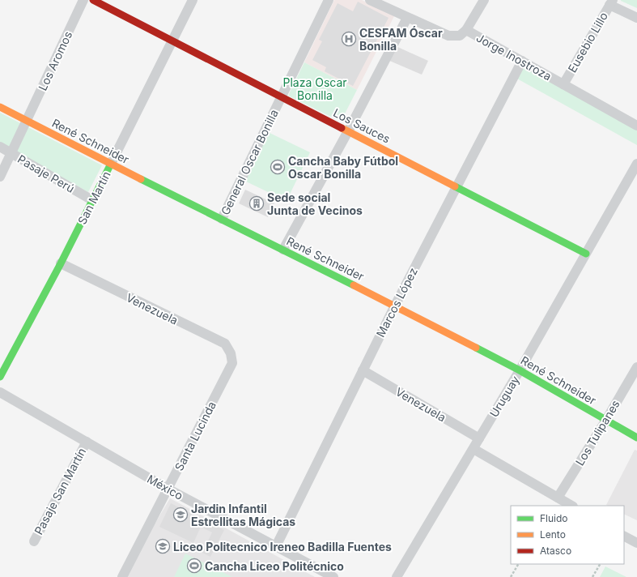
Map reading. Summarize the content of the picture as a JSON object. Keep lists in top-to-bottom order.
{
  "streets": {
    "street": [
      "Eusebio Lillo",
      "Jorge Inostroza",
      "Los Aromos",
      "Los Sauces",
      "René Schneider",
      "General Oscar Bonilla",
      "Pasaje Perú",
      "San Martín",
      "Marcos López",
      "Venezuela",
      "Uruguay",
      "Los Tulipanes",
      "Santa Lucinda",
      "México",
      "Pasaje San Martín"
    ]
  },
  "crossings": [
    ["Eusebio Lillo", "Jorge Inostroza"],
    ["Jorge Inostroza", "Marcos López"],
    ["Los Aromos", "René Schneider"],
    ["Los Aromos", "Pasaje Perú"],
    ["Los Sauces", "General Oscar Bonilla"],
    ["Los Sauces", "San Martín"],
    ["Los Sauces", "Marcos López"],
    ["Los Sauces", "Uruguay"],
    ["René Schneider", "General Oscar Bonilla"],
    ["René Schneider", "San Martín"],
    ["René Schneider", "Marcos López"],
    ["René Schneider", "Uruguay"],
    ["René Schneider", "Los Tulipanes"],
    ["Pasaje Perú", "San Martín"],
    ["San Martín", "Venezuela"],
    ["Marcos López", "Venezuela"],
    ["Marcos López", "México"],
    ["Venezuela", "Uruguay"],
    ["Venezuela", "Santa Lucinda"],
    ["Santa Lucinda", "México"],
    ["México", "Pasaje San Martín"]
  ],
  "parks": ["Plaza Oscar Bonilla"],
  "places": {
    "hospital": ["CESFAM Óscar Bonilla"],
    "sports": ["Cancha Baby Fútbol Oscar Bonilla", "Cancha Liceo Politécnico"],
    "building": ["Sede social Junta de Vecinos"],
    "school or university": ["Jardin Infantil Estrellitas Mágicas", "Liceo Politecnico Ireneo Badilla Fuentes"]
  },
  "legend": ["Fluido", "Lento", "Atasco"]
}
